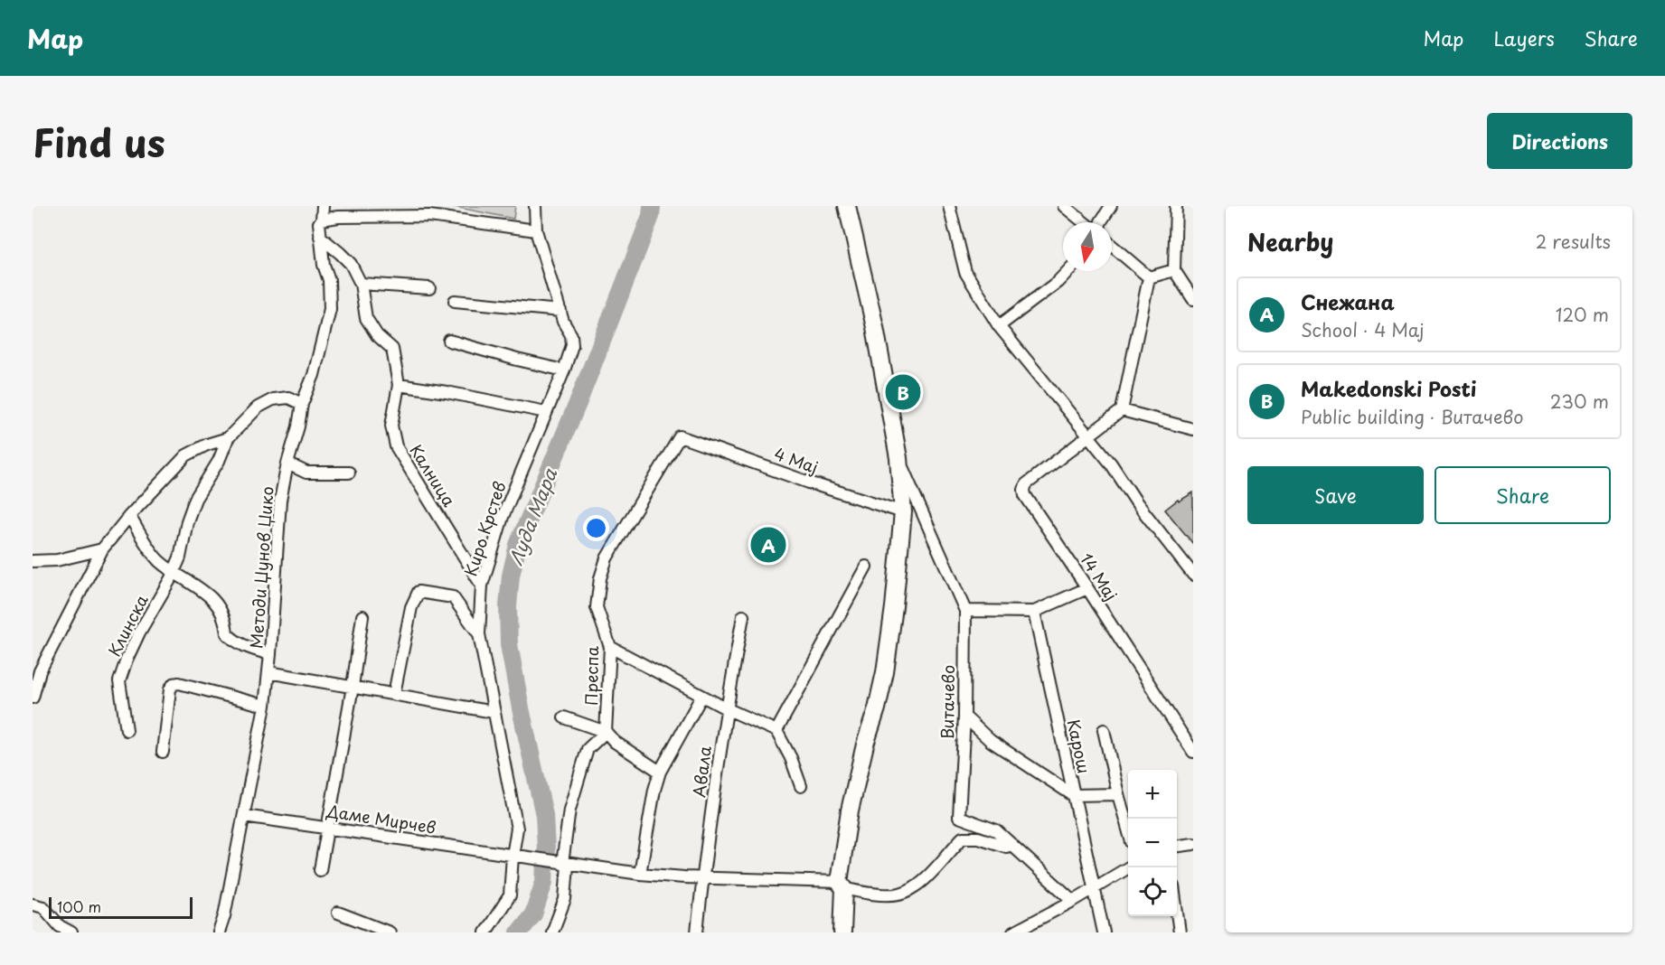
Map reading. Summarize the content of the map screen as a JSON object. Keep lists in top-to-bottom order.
{
  "streets": {
    "street": [
      "4 Мај",
      "Калница",
      "Киро Крстев",
      "Методи Џунов Џико",
      "14 Мај",
      "Клинска",
      "Преспа",
      "Витачево",
      "Карош",
      "Авала",
      "Даме Мирчев"
    ]
  },
  "crossings": [
    ["4 Мај", "Преспа"],
    ["Калница", "Киро Крстев"],
    ["Калница", "Методи Џунов Џико"],
    ["Киро Крстев", "Даме Мирчев"],
    ["Методи Џунов Џико", "Даме Мирчев"],
    ["Витачево", "Даме Мирчев"],
    ["Авала", "Даме Мирчев"]
  ],
  "water": ["Луда Мара"],
  "scale_bar": "100 m",
  "north": "bottom",
  "page": {
    "header": "Map",
    "nav": ["Map", "Layers", "Share"],
    "title": "Find us",
    "buttons": [
      "Directions",
      ["Save", "Share"]
    ],
    "heading": ["Nearby", "2 results"],
    "list": [
      {
        "mark": "A",
        "name": "Снежана",
        "note": "School · 4 Мај",
        "value": "120 m"
      },
      {
        "mark": "B",
        "name": "Makedonski Posti",
        "note": "Public building · Витачево",
        "value": "230 m"
      }
    ],
    "pins": ["B", "A"],
    "map_buttons": ["+", "−"],
    "scale": "100 m"
  }
}
